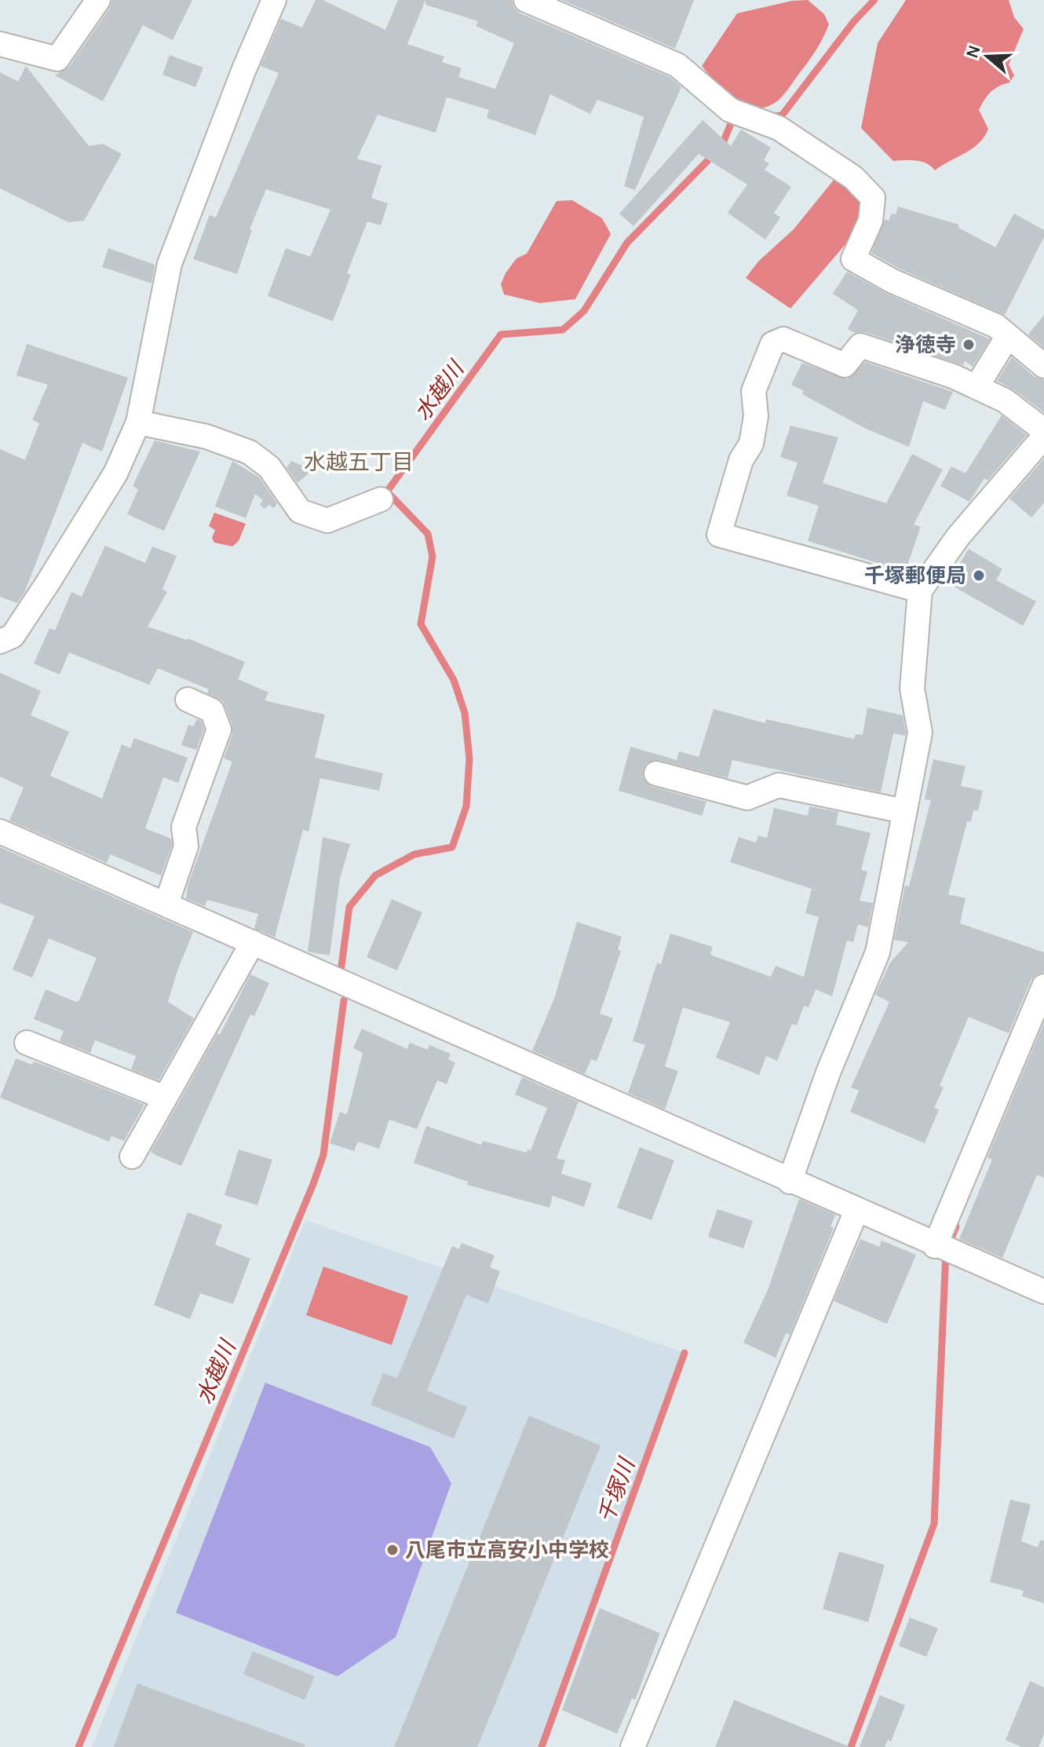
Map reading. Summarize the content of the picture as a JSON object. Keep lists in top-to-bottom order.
{
  "districts": ["水越五丁目"],
  "water": ["水越川", "千塚川"],
  "places": ["浄徳寺", "千塚郵便局", "八尾市立高安小中学校"],
  "north": "left"
}
